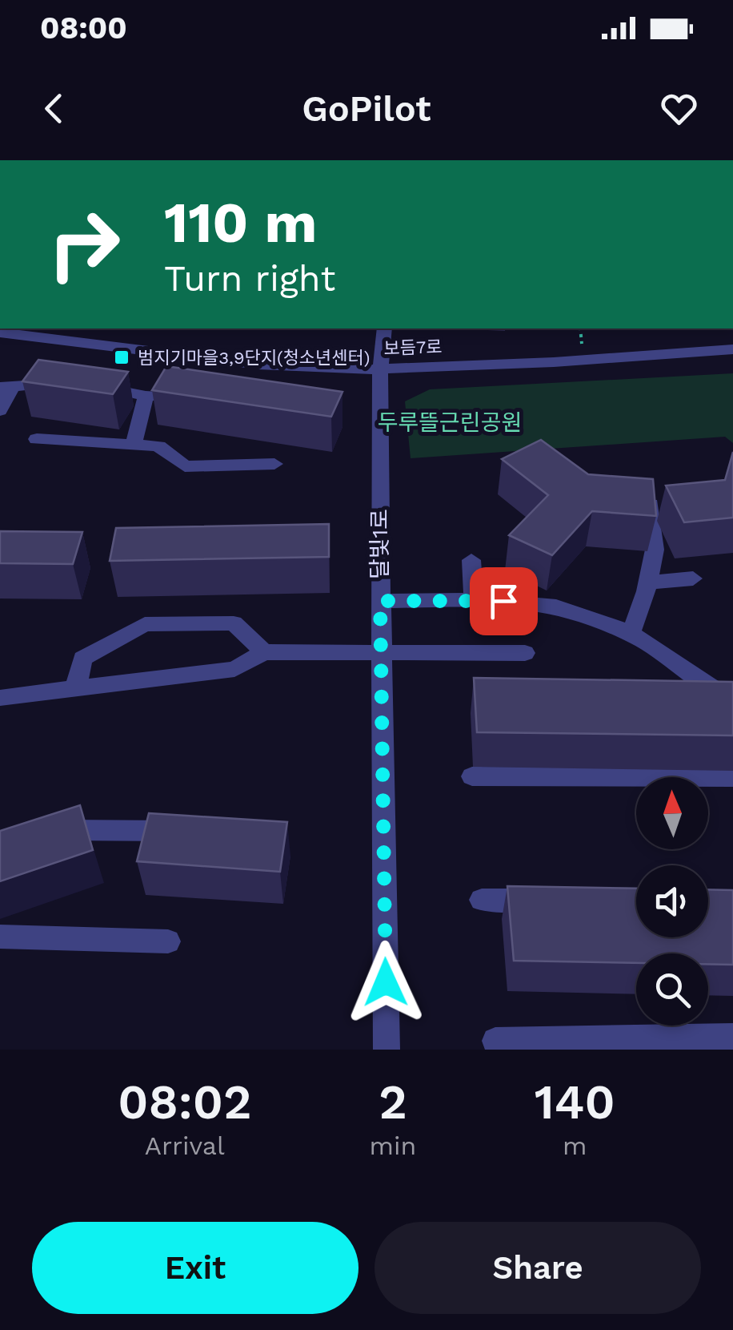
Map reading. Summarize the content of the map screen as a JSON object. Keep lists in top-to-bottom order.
{
  "streets": {
    "street": ["보듬7로", "달빛1로"]
  },
  "crossings": [
    ["보듬7로", "달빛1로"]
  ],
  "parks": ["두루뜰근린공원"],
  "places": {
    "transit": ["범지기마을3,9단지(청소년센터)"]
  },
  "north": "top",
  "page": {
    "status": "08:00",
    "header": "GoPilot",
    "turn": ["110 m", "Turn right"],
    "eta": [
      "08:02",
      "Arrival",
      "2",
      "min",
      "140",
      "m"
    ],
    "buttons": ["Exit", "Share"]
  }
}
